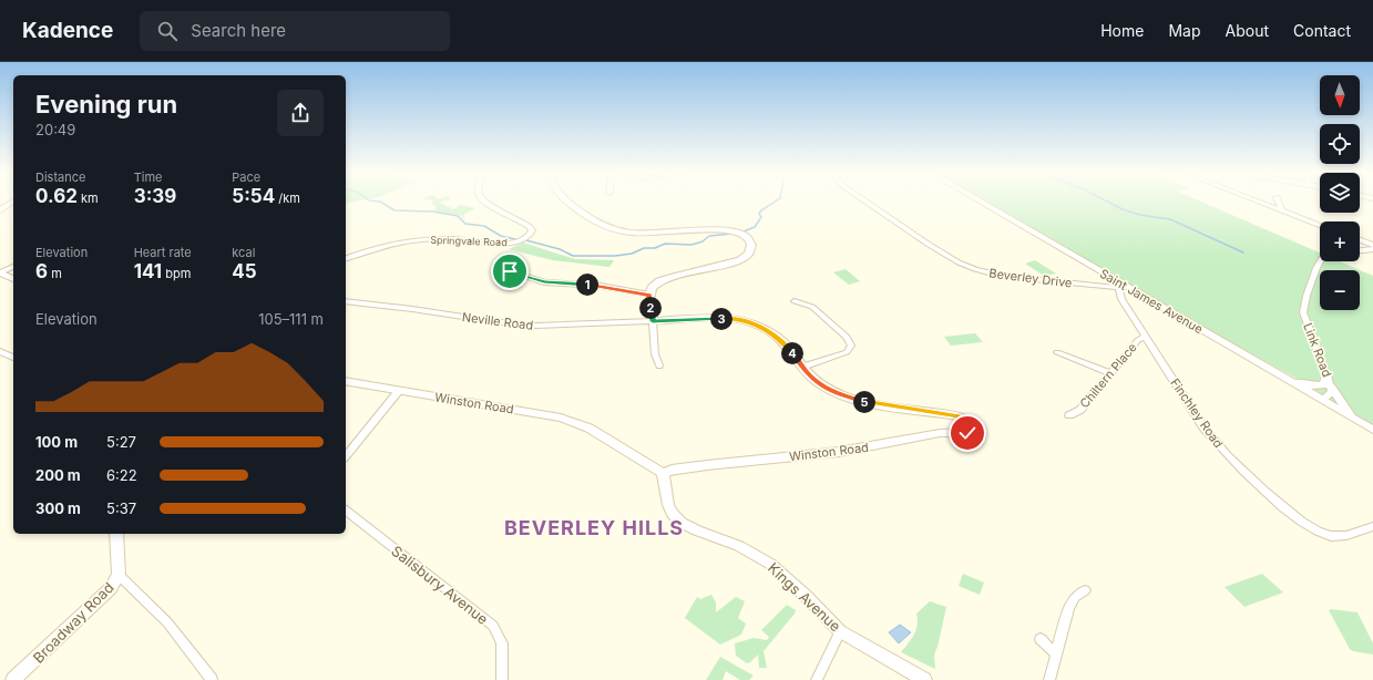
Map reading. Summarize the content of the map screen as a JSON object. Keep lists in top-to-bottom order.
{
  "streets": {
    "street": [
      "Springvale Road",
      "Beverley Drive",
      "Saint James Avenue",
      "Neville Road",
      "Link Road",
      "Chiltern Place",
      "Winston Road",
      "Finchley Road",
      "Salisbury Avenue",
      "Kings Avenue",
      "Broadway Road"
    ]
  },
  "crossings": [
    ["Beverley Drive", "Saint James Avenue"],
    ["Beverley Drive", "Finchley Road"],
    ["Saint James Avenue", "Link Road"],
    ["Saint James Avenue", "Finchley Road"],
    ["Neville Road", "Winston Road"],
    ["Chiltern Place", "Finchley Road"],
    ["Winston Road", "Kings Avenue"]
  ],
  "districts": ["BEVERLEY HILLS"],
  "north": "bottom",
  "page": {
    "header": "Kadence",
    "search": "Search here",
    "nav": [
      "Home",
      "Map",
      "About",
      "Contact"
    ],
    "map_buttons": ["+", "−"],
    "heading": ["Evening run", "20:49"],
    "stats": [
      ["Distance", "0.62 km"],
      ["Time", "3:39"],
      ["Pace", "5:54 /km"],
      ["Elevation", "6 m"],
      ["Heart rate", "141 bpm"],
      ["kcal", "45"]
    ],
    "pins": [
      "1",
      "2",
      "3",
      "4",
      "5"
    ],
    "chart": ["Elevation", "105–111 m"],
    "list": [
      {
        "name": "100 m",
        "note": "5:27"
      },
      {
        "name": "200 m",
        "note": "6:22"
      },
      {
        "name": "300 m",
        "note": "5:37"
      }
    ]
  }
}
